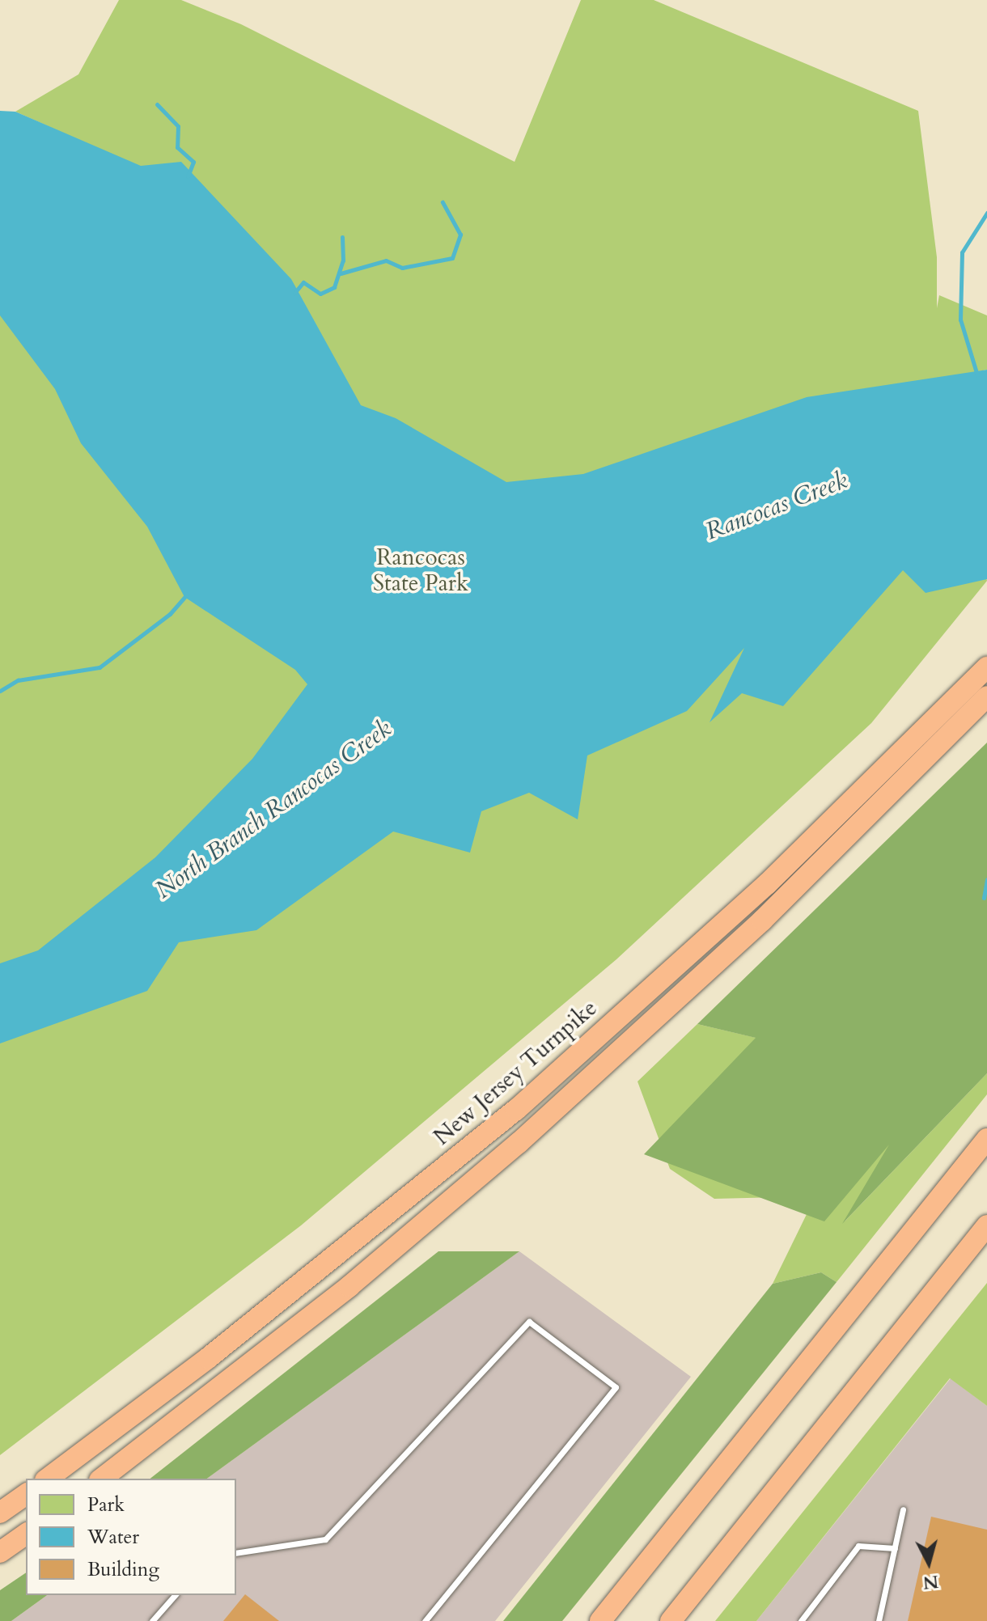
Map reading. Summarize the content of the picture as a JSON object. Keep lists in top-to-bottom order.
{
  "streets": {
    "highway": ["New Jersey Turnpike"]
  },
  "water": ["Rancocas Creek", "North Branch Rancocas Creek"],
  "parks": ["Rancocas State Park"],
  "legend": ["Park", "Water", "Building"],
  "north": "bottom"
}
